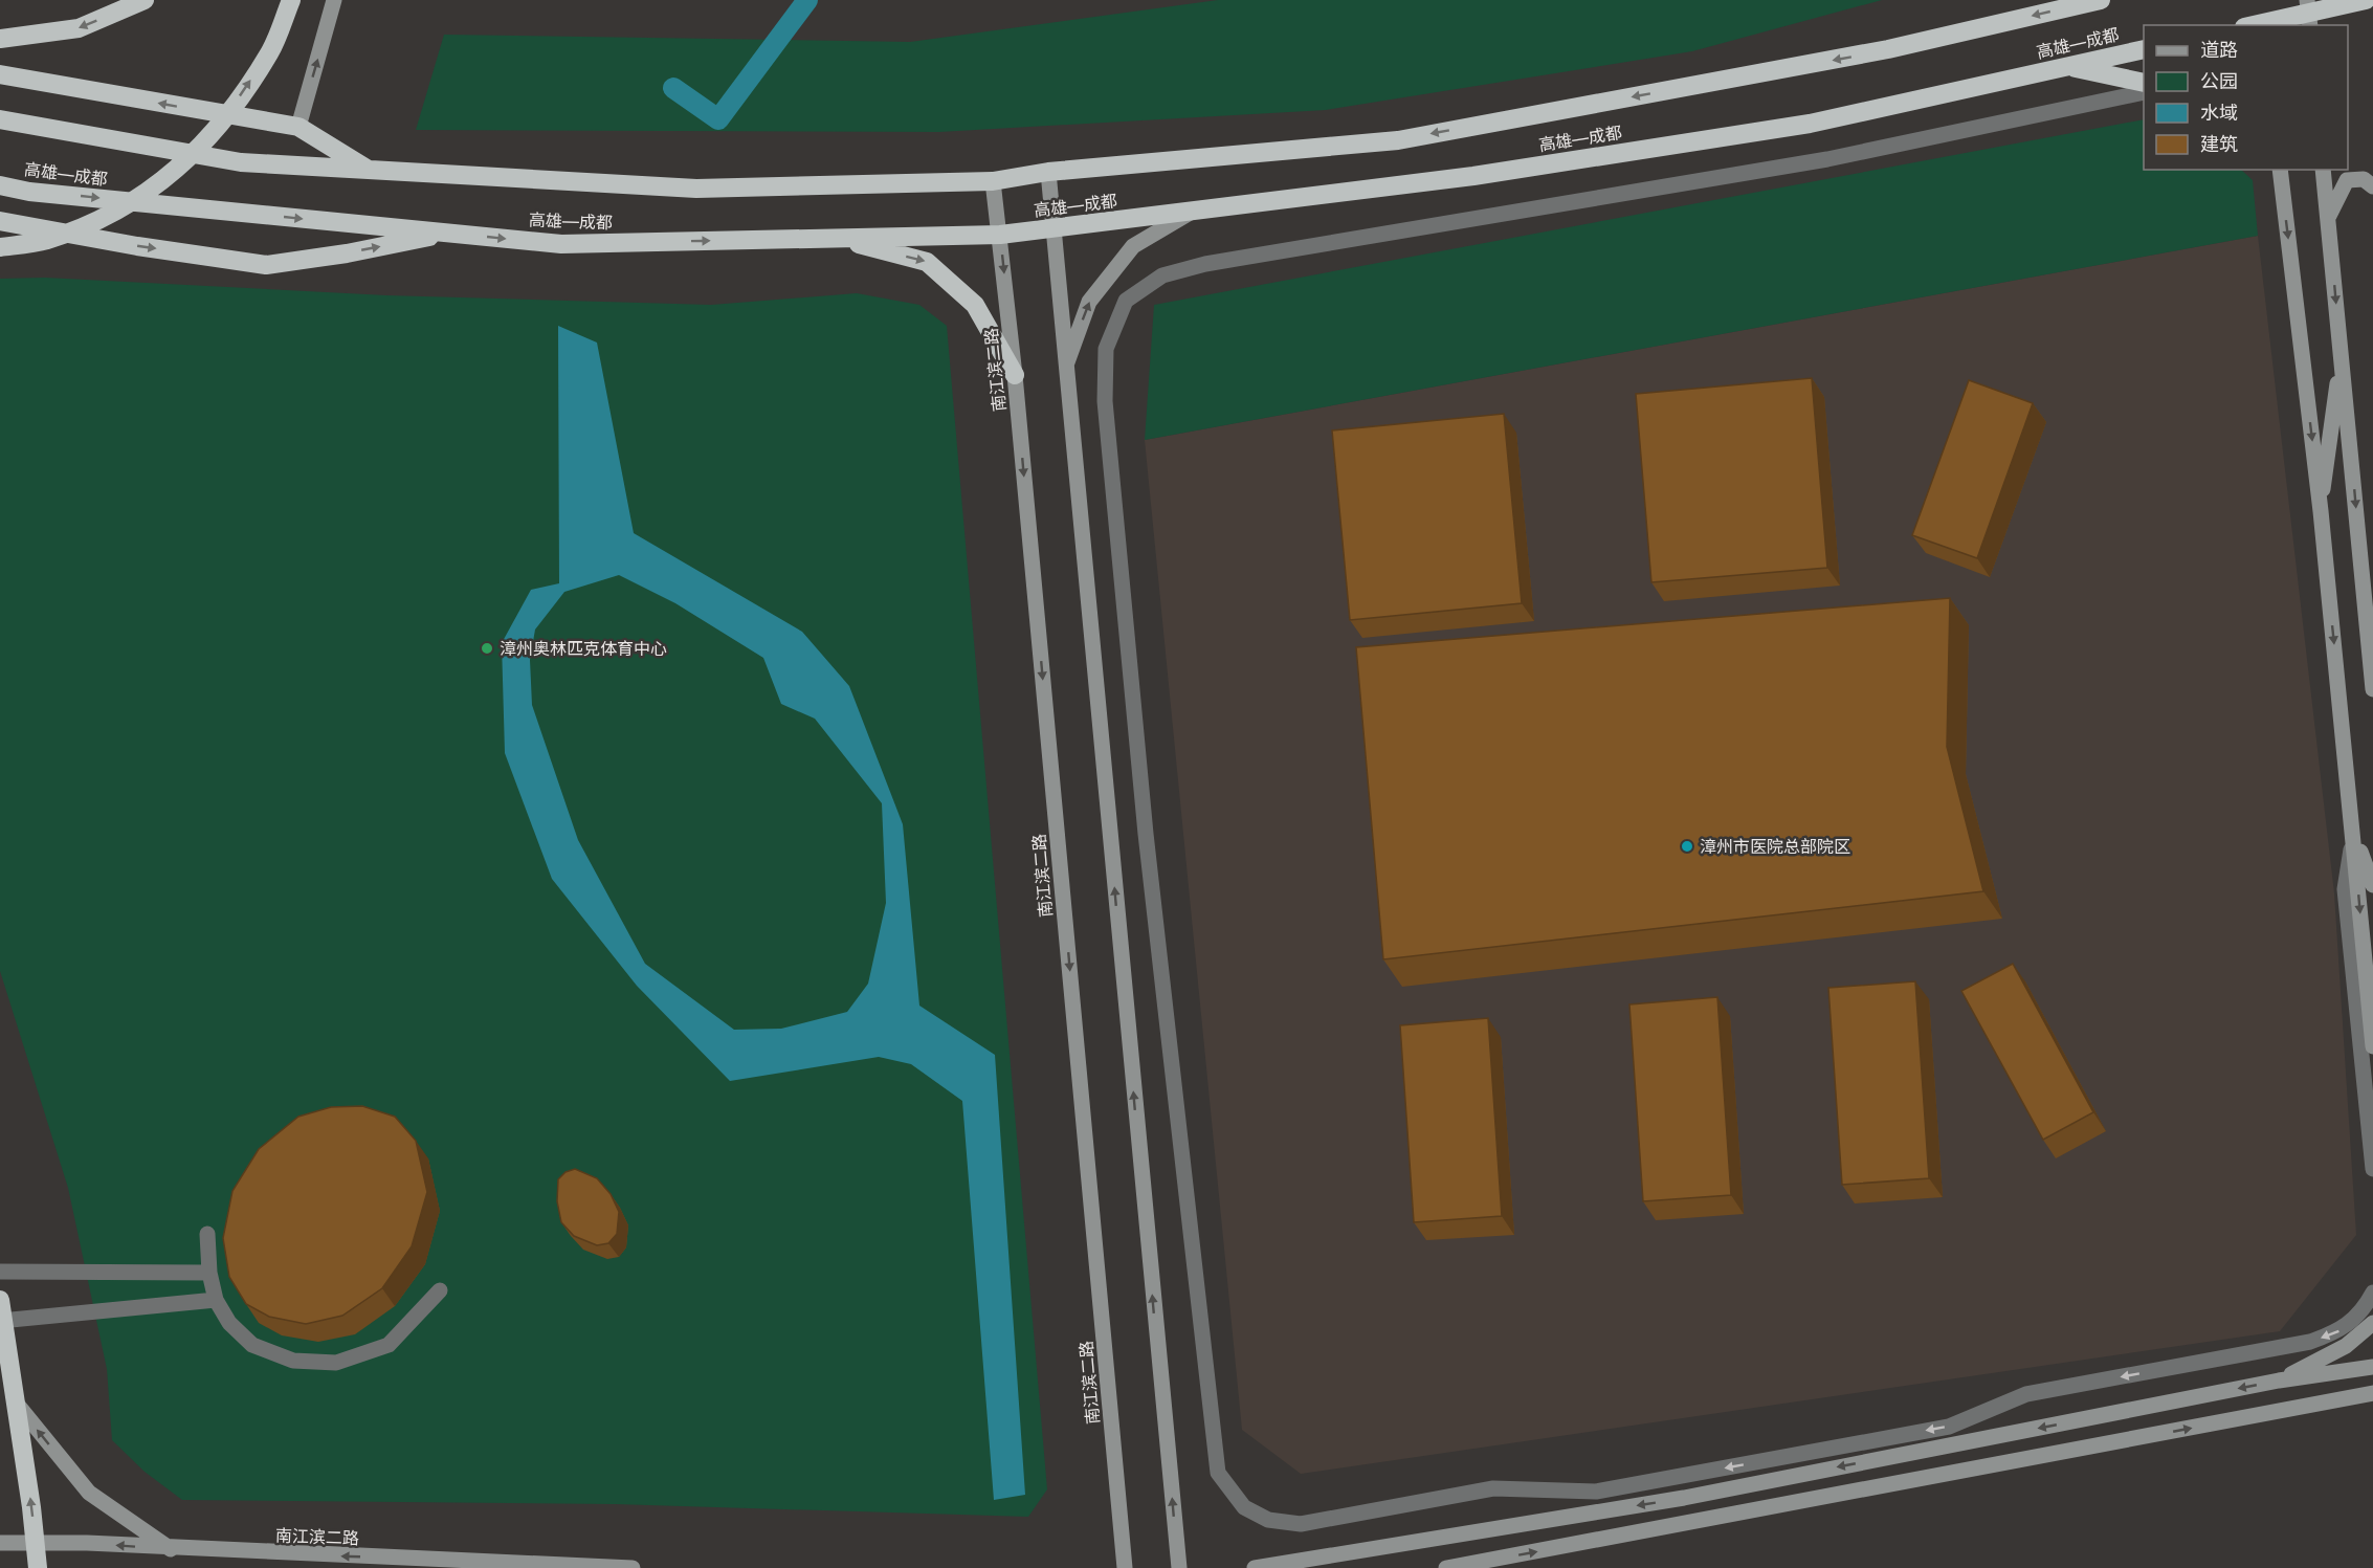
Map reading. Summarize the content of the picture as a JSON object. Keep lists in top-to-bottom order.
{
  "streets": {
    "highway": ["高雄—成都"],
    "street": ["南江滨二路"]
  },
  "crossings": [
    ["高雄—成都", "南江滨二路"]
  ],
  "places": ["漳州奥林匹克体育中心", "漳州市医院总部院区"],
  "legend": [
    "道路",
    "公园",
    "水域",
    "建筑"
  ]
}
